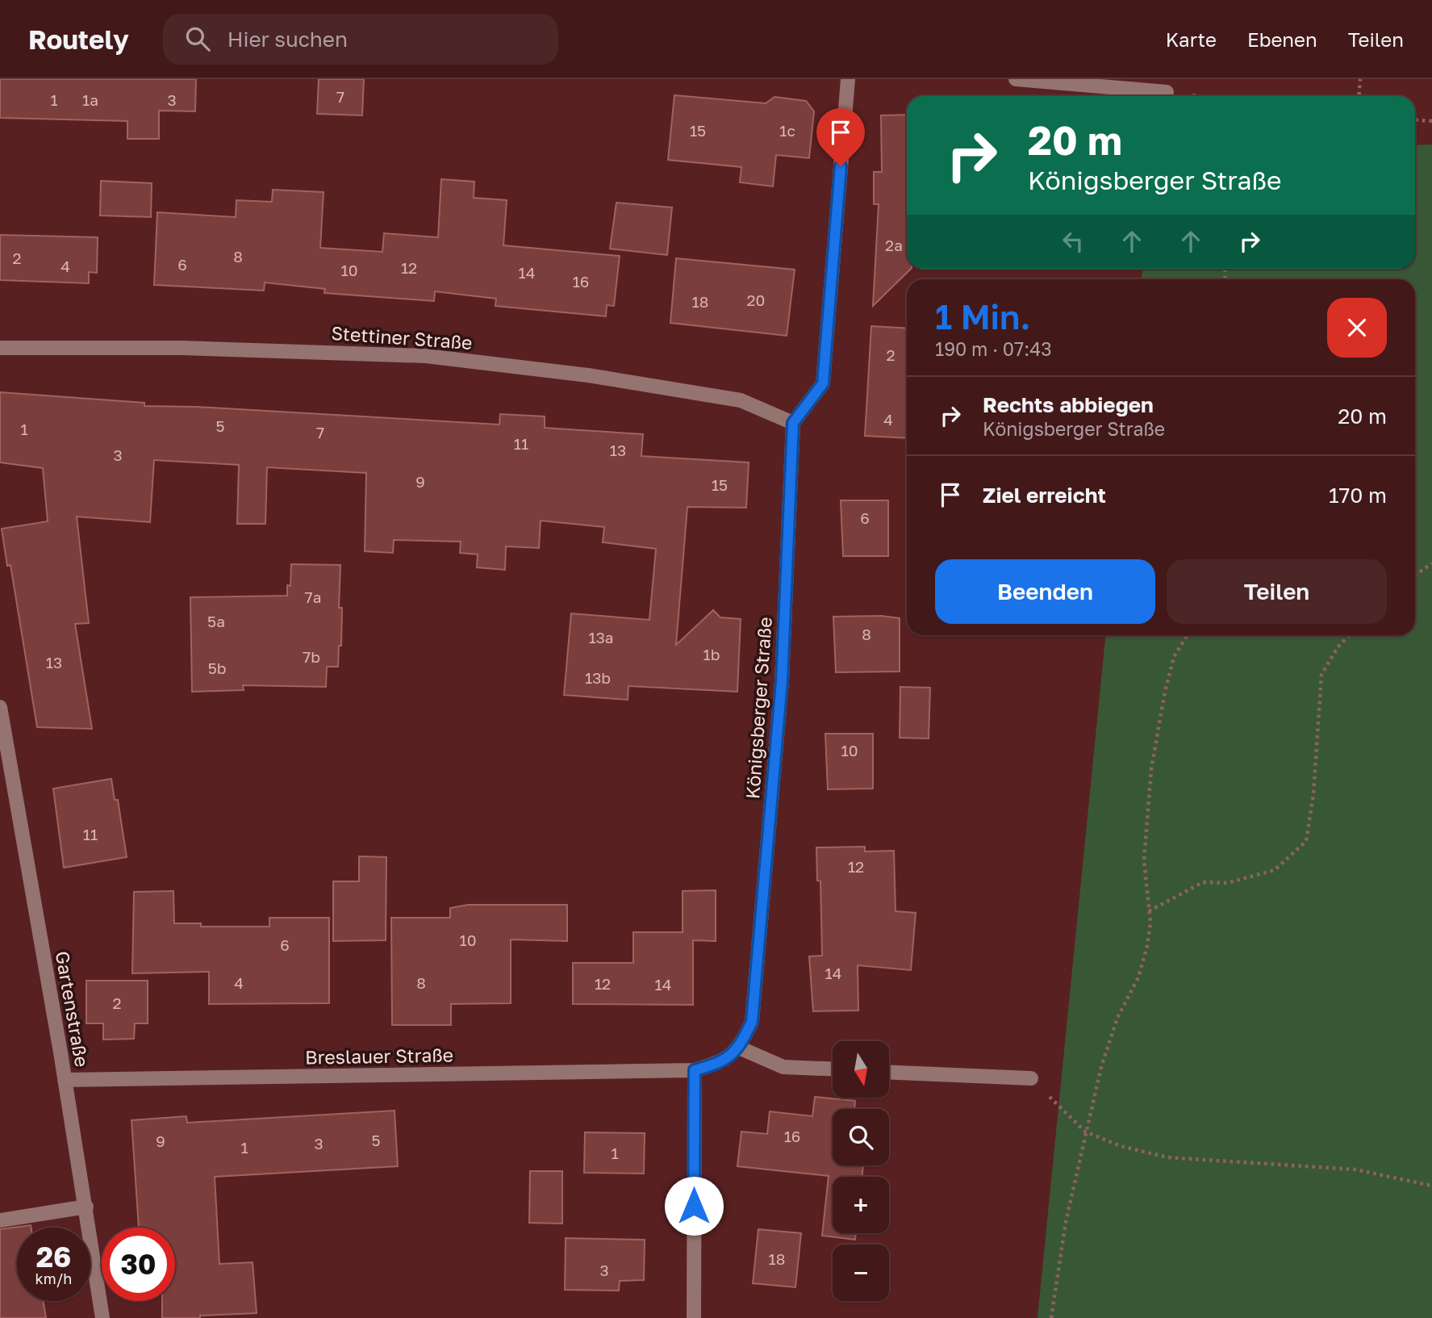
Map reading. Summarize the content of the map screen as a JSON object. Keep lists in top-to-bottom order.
{
  "streets": {
    "street": [
      "Stettiner Straße",
      "Königsberger Straße",
      "Gartenstraße",
      "Breslauer Straße"
    ]
  },
  "crossings": [
    ["Stettiner Straße", "Königsberger Straße"],
    ["Königsberger Straße", "Breslauer Straße"],
    ["Gartenstraße", "Breslauer Straße"]
  ],
  "house_numbers": [
    "7",
    "1",
    "1a",
    "3",
    "15",
    "1c",
    "2a",
    "8",
    "2",
    "6",
    "4",
    "12",
    "10",
    "14",
    "16",
    "20",
    "18",
    "2",
    "4",
    "5",
    "1",
    "7",
    "11",
    "13",
    "3",
    "9",
    "15",
    "6",
    "7a",
    "5a",
    "8",
    "13a",
    "1b",
    "7b",
    "13",
    "5b",
    "13b",
    "10",
    "11",
    "12",
    "10",
    "6",
    "14",
    "4",
    "8",
    "12",
    "14",
    "2",
    "16",
    "5",
    "9",
    "3",
    "1",
    "1",
    "18",
    "3"
  ],
  "north": "bottom",
  "page": {
    "header": "Routely",
    "search": "Hier suchen",
    "nav": ["Karte", "Ebenen", "Teilen"],
    "turn": ["20 m", "Königsberger Straße"],
    "heading": ["1 Min.", "190 m · 07:43"],
    "list": [
      {
        "name": "Rechts abbiegen",
        "note": "Königsberger Straße",
        "value": "20 m"
      },
      {
        "name": "Ziel erreicht",
        "value": "170 m"
      }
    ],
    "buttons": ["Beenden", "Teilen"],
    "map_buttons": ["+", "−"],
    "speed": "26 km/h",
    "limit": "30"
  }
}
